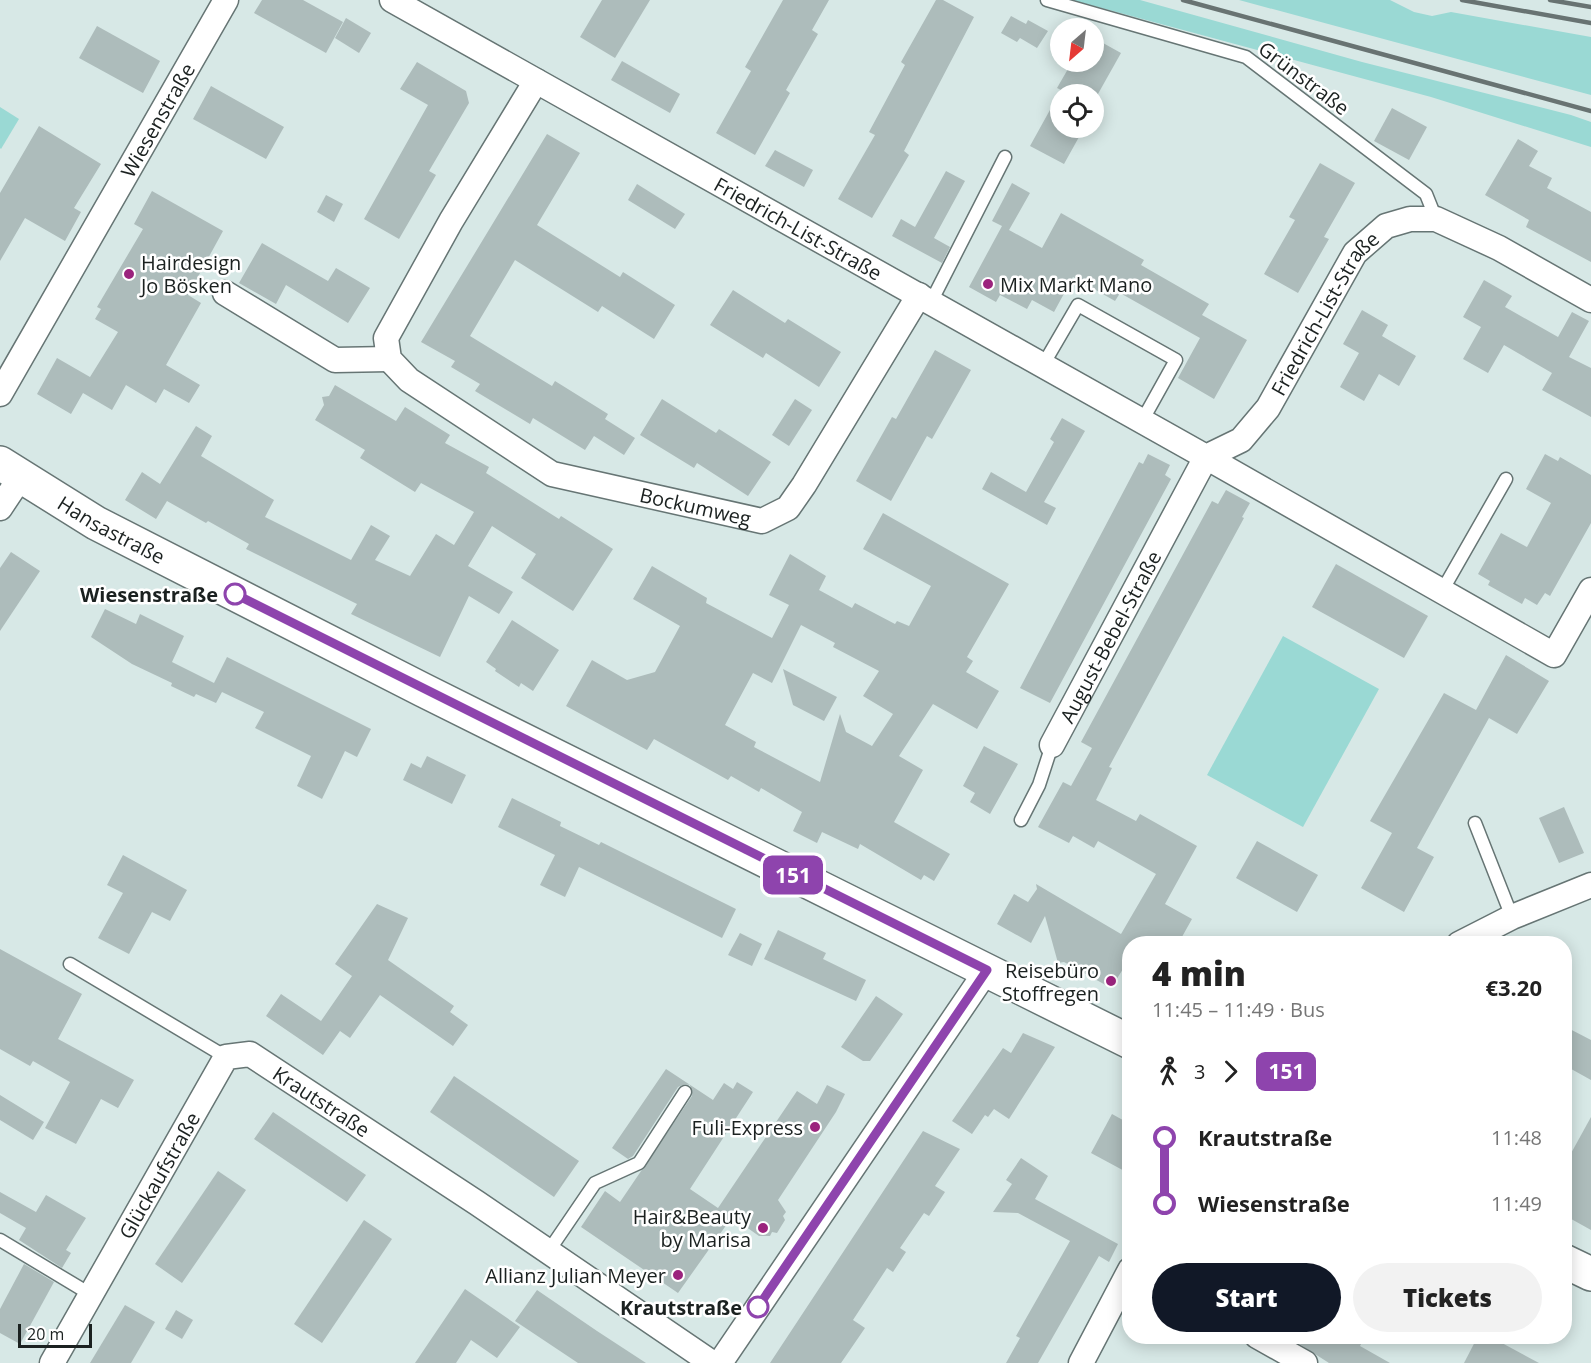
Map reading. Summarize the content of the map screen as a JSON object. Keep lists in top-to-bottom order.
{
  "streets": {
    "main road": ["Hansastraße"],
    "street": [
      "Wiesenstraße",
      "Friedrich-List-Straße",
      "Bockumweg",
      "August-Bebel-Straße",
      "Krautstraße",
      "Glückaufstraße"
    ],
    "lane": ["Grünstraße"]
  },
  "crossings": [
    ["Grünstraße", "Friedrich-List-Straße"],
    ["Friedrich-List-Straße", "Bockumweg"],
    ["Friedrich-List-Straße", "August-Bebel-Straße"],
    ["Krautstraße", "Glückaufstraße"]
  ],
  "places": [
    "Hairdesign Jo Bösken",
    "Mix Markt Mano",
    "Wiesenstraße",
    "Reisebüro Stoffregen",
    "Fuli-Express",
    "Hair&Beauty by Marisa",
    "Allianz Julian Meyer",
    "Krautstraße"
  ],
  "lines": ["bus line 151"],
  "scale_bar": "20 m",
  "north": "bottom left",
  "page": {
    "on_map": "151",
    "heading": ["4 min", "11:45 – 11:49 · Bus", "€3.20"],
    "legs": ["3", "151"],
    "list": [
      {
        "name": "Krautstraße",
        "value": "11:48"
      },
      {
        "name": "Wiesenstraße",
        "value": "11:49"
      }
    ],
    "buttons": ["Start", "Tickets"],
    "scale": "20 m"
  }
}
